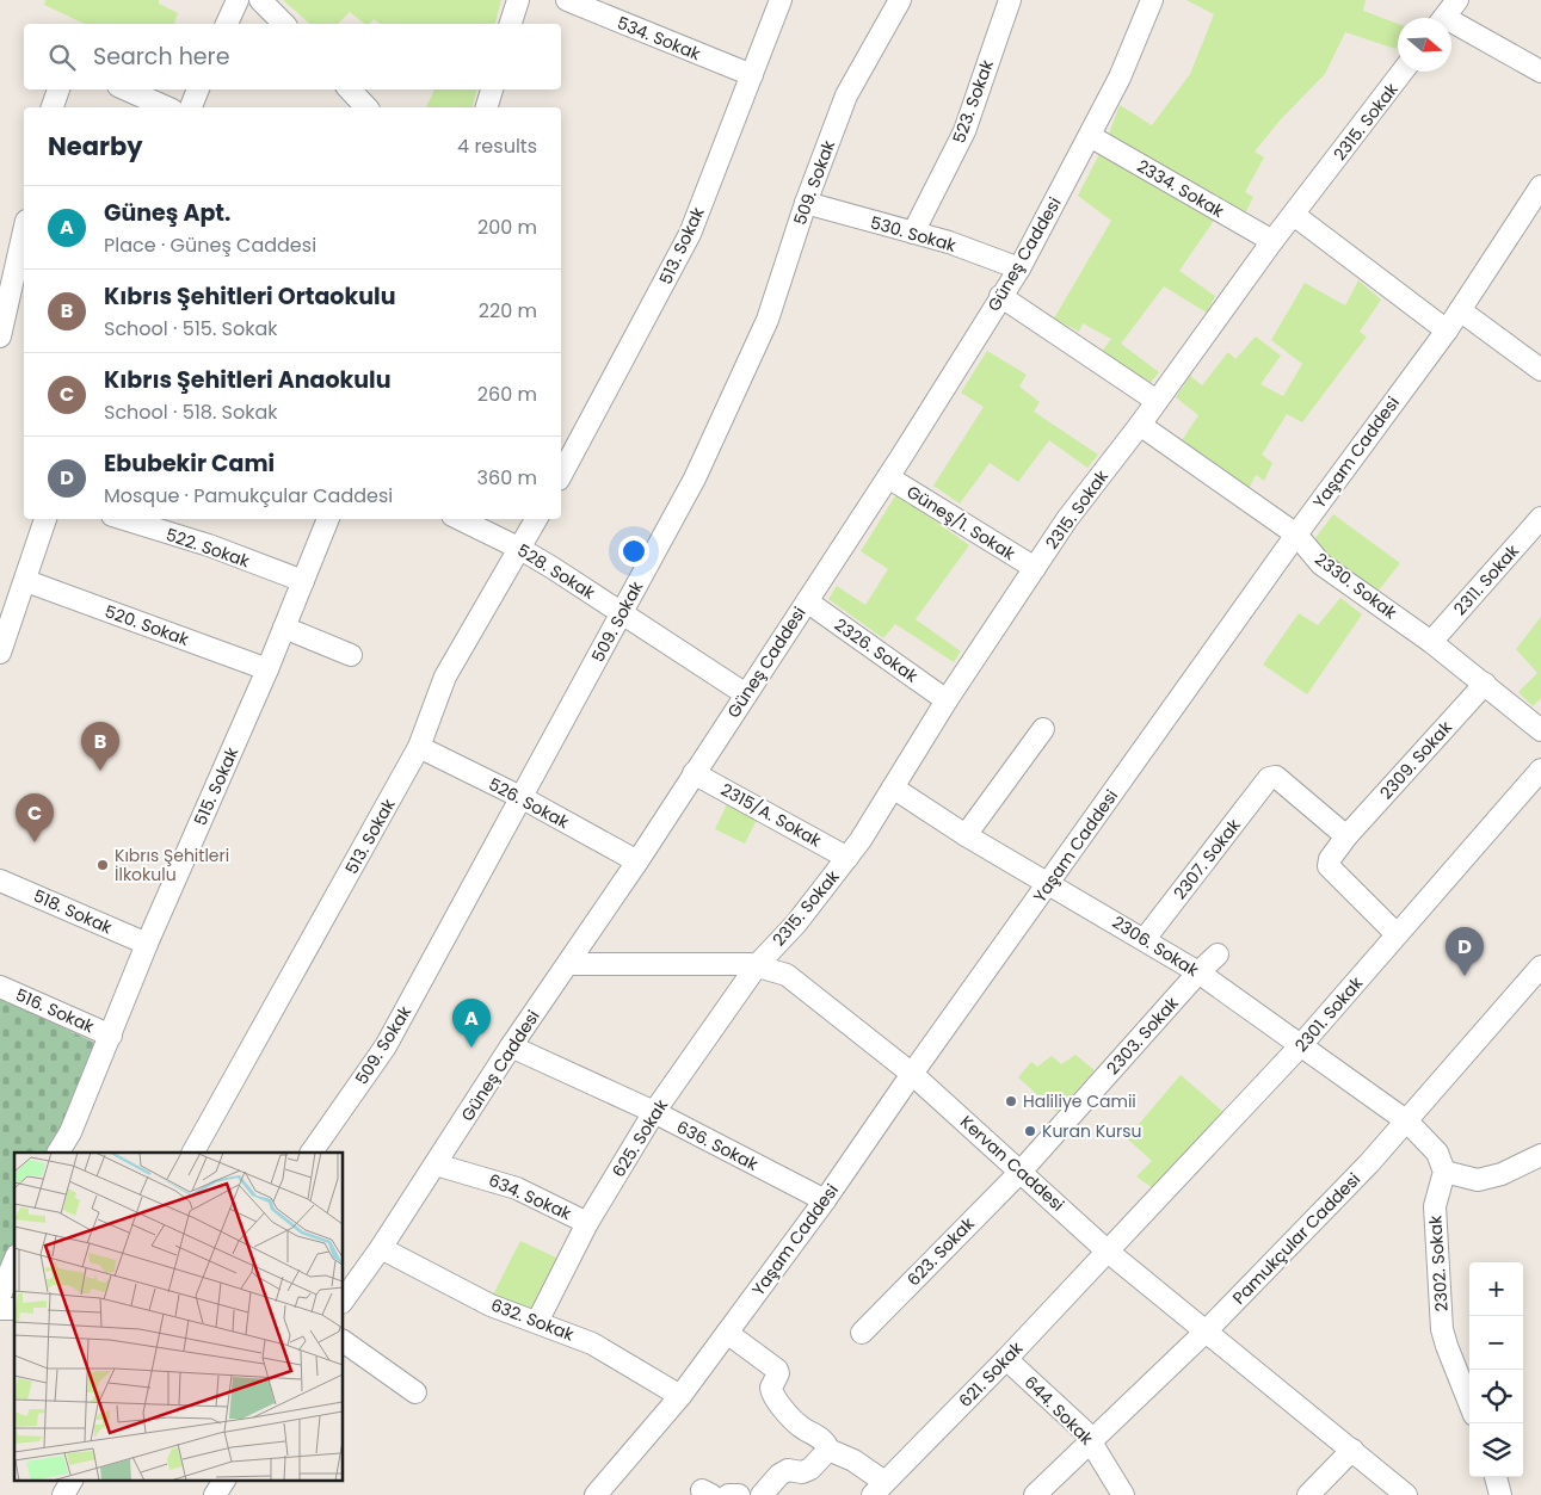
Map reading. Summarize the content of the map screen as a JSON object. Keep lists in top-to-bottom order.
{
  "streets": {
    "street": [
      "534. Sokak",
      "523. Sokak",
      "2315. Sokak",
      "509. Sokak",
      "2334. Sokak",
      "530. Sokak",
      "513. Sokak",
      "Güneş Caddesi",
      "Yaşam Caddesi",
      "Güneş/1. Sokak",
      "522. Sokak",
      "528. Sokak",
      "2311. Sokak",
      "2330. Sokak",
      "520. Sokak",
      "2326. Sokak",
      "2309. Sokak",
      "515. Sokak",
      "526. Sokak",
      "2315/A. Sokak",
      "2307. Sokak",
      "518. Sokak",
      "2306. Sokak",
      "516. Sokak",
      "2301. Sokak",
      "2303. Sokak",
      "625. Sokak",
      "636. Sokak",
      "Kervan Caddesi",
      "634. Sokak",
      "Pamukçular Caddesi",
      "623. Sokak",
      "2302. Sokak",
      "632. Sokak",
      "621. Sokak",
      "644. Sokak"
    ]
  },
  "crossings": [
    ["534. Sokak", "513. Sokak"],
    ["523. Sokak", "530. Sokak"],
    ["2315. Sokak", "2334. Sokak"],
    ["2315. Sokak", "Güneş/1. Sokak"],
    ["2315. Sokak", "2330. Sokak"],
    ["2315. Sokak", "2326. Sokak"],
    ["2315. Sokak", "2315/A. Sokak"],
    ["2315. Sokak", "2306. Sokak"],
    ["2315. Sokak", "625. Sokak"],
    ["2315. Sokak", "Kervan Caddesi"],
    ["509. Sokak", "530. Sokak"],
    ["509. Sokak", "528. Sokak"],
    ["509. Sokak", "526. Sokak"],
    ["2334. Sokak", "Güneş Caddesi"],
    ["530. Sokak", "Güneş Caddesi"],
    ["513. Sokak", "528. Sokak"],
    ["513. Sokak", "526. Sokak"],
    ["Güneş Caddesi", "Güneş/1. Sokak"],
    ["Güneş Caddesi", "528. Sokak"],
    ["Güneş Caddesi", "2326. Sokak"],
    ["Güneş Caddesi", "526. Sokak"],
    ["Güneş Caddesi", "2315/A. Sokak"],
    ["Güneş Caddesi", "636. Sokak"],
    ["Güneş Caddesi", "Kervan Caddesi"],
    ["Güneş Caddesi", "634. Sokak"],
    ["Güneş Caddesi", "632. Sokak"],
    ["Yaşam Caddesi", "2330. Sokak"],
    ["Yaşam Caddesi", "2306. Sokak"],
    ["Yaşam Caddesi", "636. Sokak"],
    ["Yaşam Caddesi", "Kervan Caddesi"],
    ["Yaşam Caddesi", "632. Sokak"],
    ["522. Sokak", "515. Sokak"],
    ["2311. Sokak", "2330. Sokak"],
    ["2330. Sokak", "2309. Sokak"],
    ["520. Sokak", "515. Sokak"],
    ["2309. Sokak", "2307. Sokak"],
    ["2309. Sokak", "2301. Sokak"],
    ["515. Sokak", "518. Sokak"],
    ["515. Sokak", "516. Sokak"],
    ["2307. Sokak", "2306. Sokak"],
    ["2306. Sokak", "2301. Sokak"],
    ["2306. Sokak", "2303. Sokak"],
    ["2306. Sokak", "Pamukçular Caddesi"],
    ["2301. Sokak", "Kervan Caddesi"],
    ["2301. Sokak", "621. Sokak"],
    ["2303. Sokak", "Kervan Caddesi"],
    ["2303. Sokak", "623. Sokak"],
    ["625. Sokak", "636. Sokak"],
    ["625. Sokak", "Kervan Caddesi"],
    ["625. Sokak", "634. Sokak"],
    ["625. Sokak", "632. Sokak"],
    ["Kervan Caddesi", "Pamukçular Caddesi"],
    ["Kervan Caddesi", "623. Sokak"],
    ["Kervan Caddesi", "621. Sokak"],
    ["Pamukçular Caddesi", "644. Sokak"],
    ["621. Sokak", "644. Sokak"]
  ],
  "places": ["Kıbrıs Şehitleri İlkokulu", "Haliliye Camii", "Kuran Kursu"],
  "north": "right",
  "page": {
    "search": "Search here",
    "heading": ["Nearby", "4 results"],
    "list": [
      {
        "mark": "A",
        "name": "Güneş Apt.",
        "note": "Place · Güneş Caddesi",
        "value": "200 m"
      },
      {
        "mark": "B",
        "name": "Kıbrıs Şehitleri Ortaokulu",
        "note": "School · 515. Sokak",
        "value": "220 m"
      },
      {
        "mark": "C",
        "name": "Kıbrıs Şehitleri Anaokulu",
        "note": "School · 518. Sokak",
        "value": "260 m"
      },
      {
        "mark": "D",
        "name": "Ebubekir Cami",
        "note": "Mosque · Pamukçular Caddesi",
        "value": "360 m"
      }
    ],
    "pins": [
      "B",
      "C",
      "D",
      "A"
    ],
    "map_buttons": ["+", "−"]
  }
}
